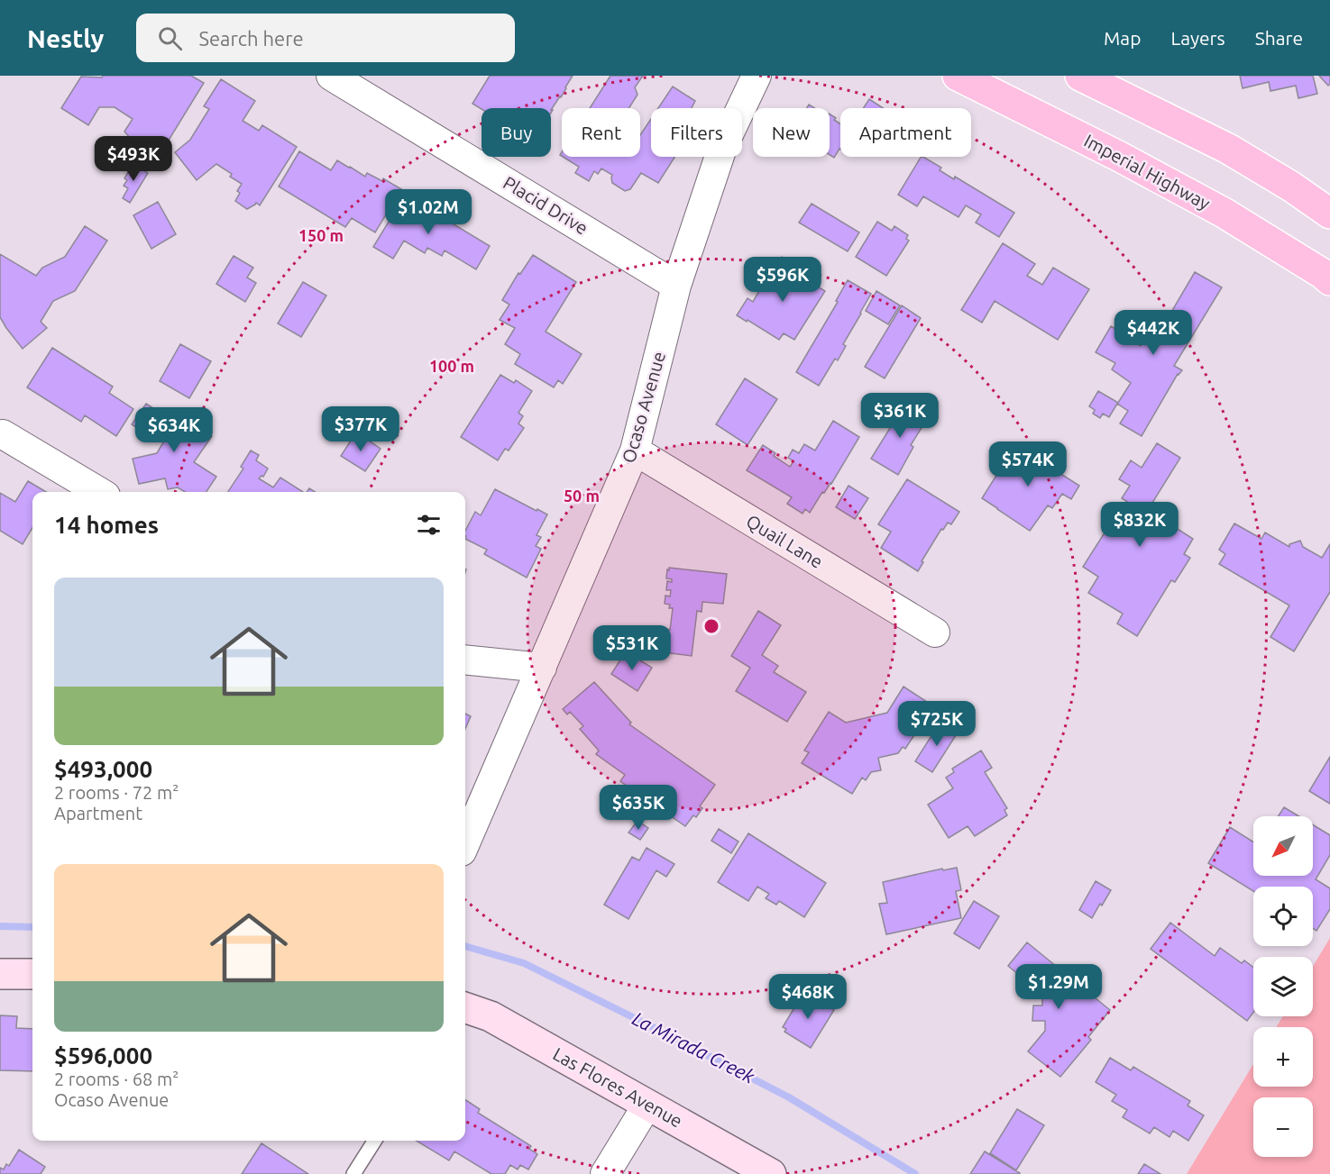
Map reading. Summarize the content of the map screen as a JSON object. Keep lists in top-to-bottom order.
{
  "streets": {
    "main road": ["Imperial Highway"],
    "street": [
      "Placid Drive",
      "Ocaso Avenue",
      "Quail Lane",
      "Las Flores Avenue"
    ]
  },
  "crossings": [
    ["Placid Drive", "Ocaso Avenue"],
    ["Ocaso Avenue", "Quail Lane"]
  ],
  "water": ["La Mirada Creek"],
  "north": "bottom left",
  "page": {
    "header": "Nestly",
    "search": "Search here",
    "nav": ["Map", "Layers", "Share"],
    "chip": [
      "Buy",
      "Rent",
      "Filters",
      "New",
      "Apartment"
    ],
    "price": [
      "$493K",
      "$1.02M",
      "$596K",
      "$442K",
      "$361K",
      "$377K",
      "$634K",
      "$574K",
      "$832K",
      "$531K",
      "$725K",
      "$635K",
      "$1.29M",
      "$468K"
    ],
    "heading": "14 homes",
    "list": [
      {
        "name": "$493,000",
        "note": "2 rooms · 72 m² · Apartment"
      },
      {
        "name": "$596,000",
        "note": "2 rooms · 68 m² · Ocaso Avenue"
      }
    ],
    "map_buttons": ["+", "−"]
  },
  "rings": ["150 m", "100 m", "50 m"]
}
